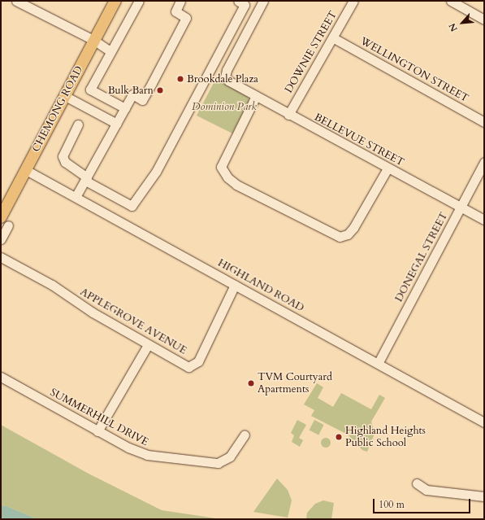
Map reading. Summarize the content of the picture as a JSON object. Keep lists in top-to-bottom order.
{
  "streets": {
    "main road": ["CHEMONG ROAD"],
    "street": [
      "DOWNIE STREET",
      "WELLINGTON STREET",
      "BELLEVUE STREET",
      "DONEGAL STREET",
      "HIGHLAND ROAD",
      "APPLEGROVE AVENUE",
      "SUMMERHILL DRIVE"
    ]
  },
  "crossings": [
    ["DOWNIE STREET", "WELLINGTON STREET"],
    ["DOWNIE STREET", "BELLEVUE STREET"],
    ["CHEMONG ROAD", "HIGHLAND ROAD"],
    ["BELLEVUE STREET", "DONEGAL STREET"],
    ["DONEGAL STREET", "HIGHLAND ROAD"],
    ["HIGHLAND ROAD", "APPLEGROVE AVENUE"]
  ],
  "parks": ["Dominion Park"],
  "places": [
    "Brookdale Plaza",
    "Bulk Barn",
    "TVM Courtyard Apartments",
    "Highland Heights Public School"
  ],
  "scale_bar": "100 m",
  "north": "bottom left"
}
